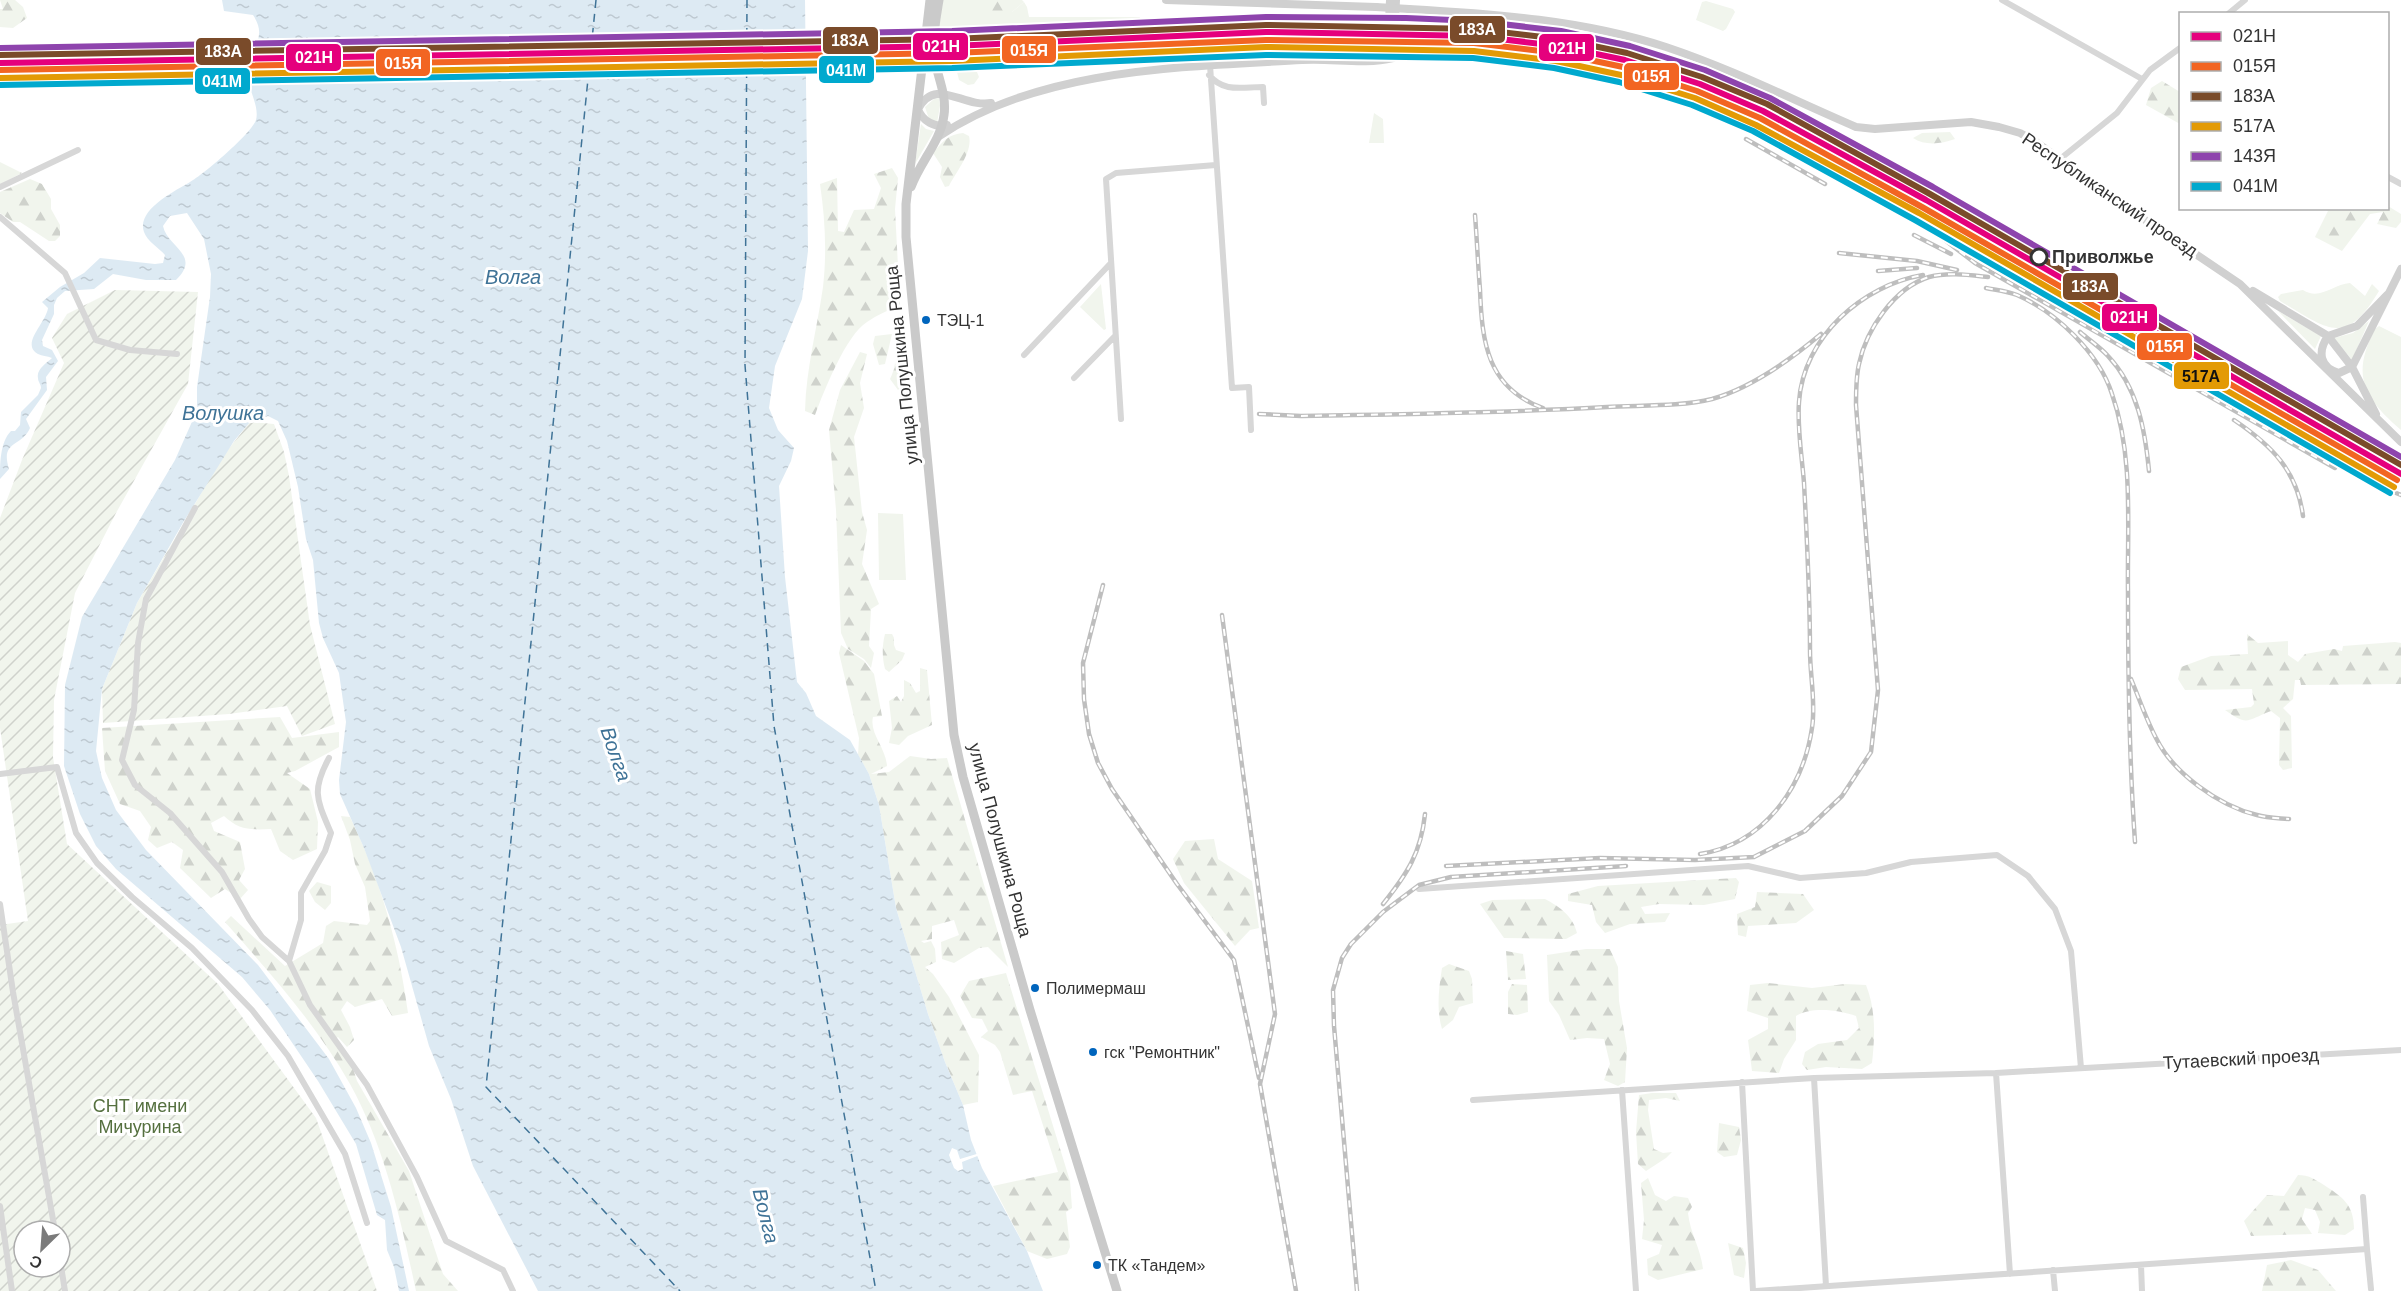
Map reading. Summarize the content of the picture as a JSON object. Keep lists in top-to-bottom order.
{
  "streets": {
    "main road": ["Республиканский проезд", "улица Полушкина Роща"],
    "street": ["Тутаевский проезд"]
  },
  "water": ["Волга", "Волушка"],
  "parks": ["СНТ имени Мичурина"],
  "places": [
    "Приволжье",
    "ТЭЦ-1",
    "Полимермаш",
    "гск \"Ремонтник\"",
    "ТК «Тандем»"
  ],
  "lines": [
    "transit line 143Я",
    "transit line 183А",
    "transit line 021Н",
    "transit line 015Я",
    "transit line 517А",
    "transit line 041М"
  ],
  "legend": [
    "021Н",
    "015Я",
    "183А",
    "517А",
    "143Я",
    "041М"
  ],
  "north": "bottom left"
}
